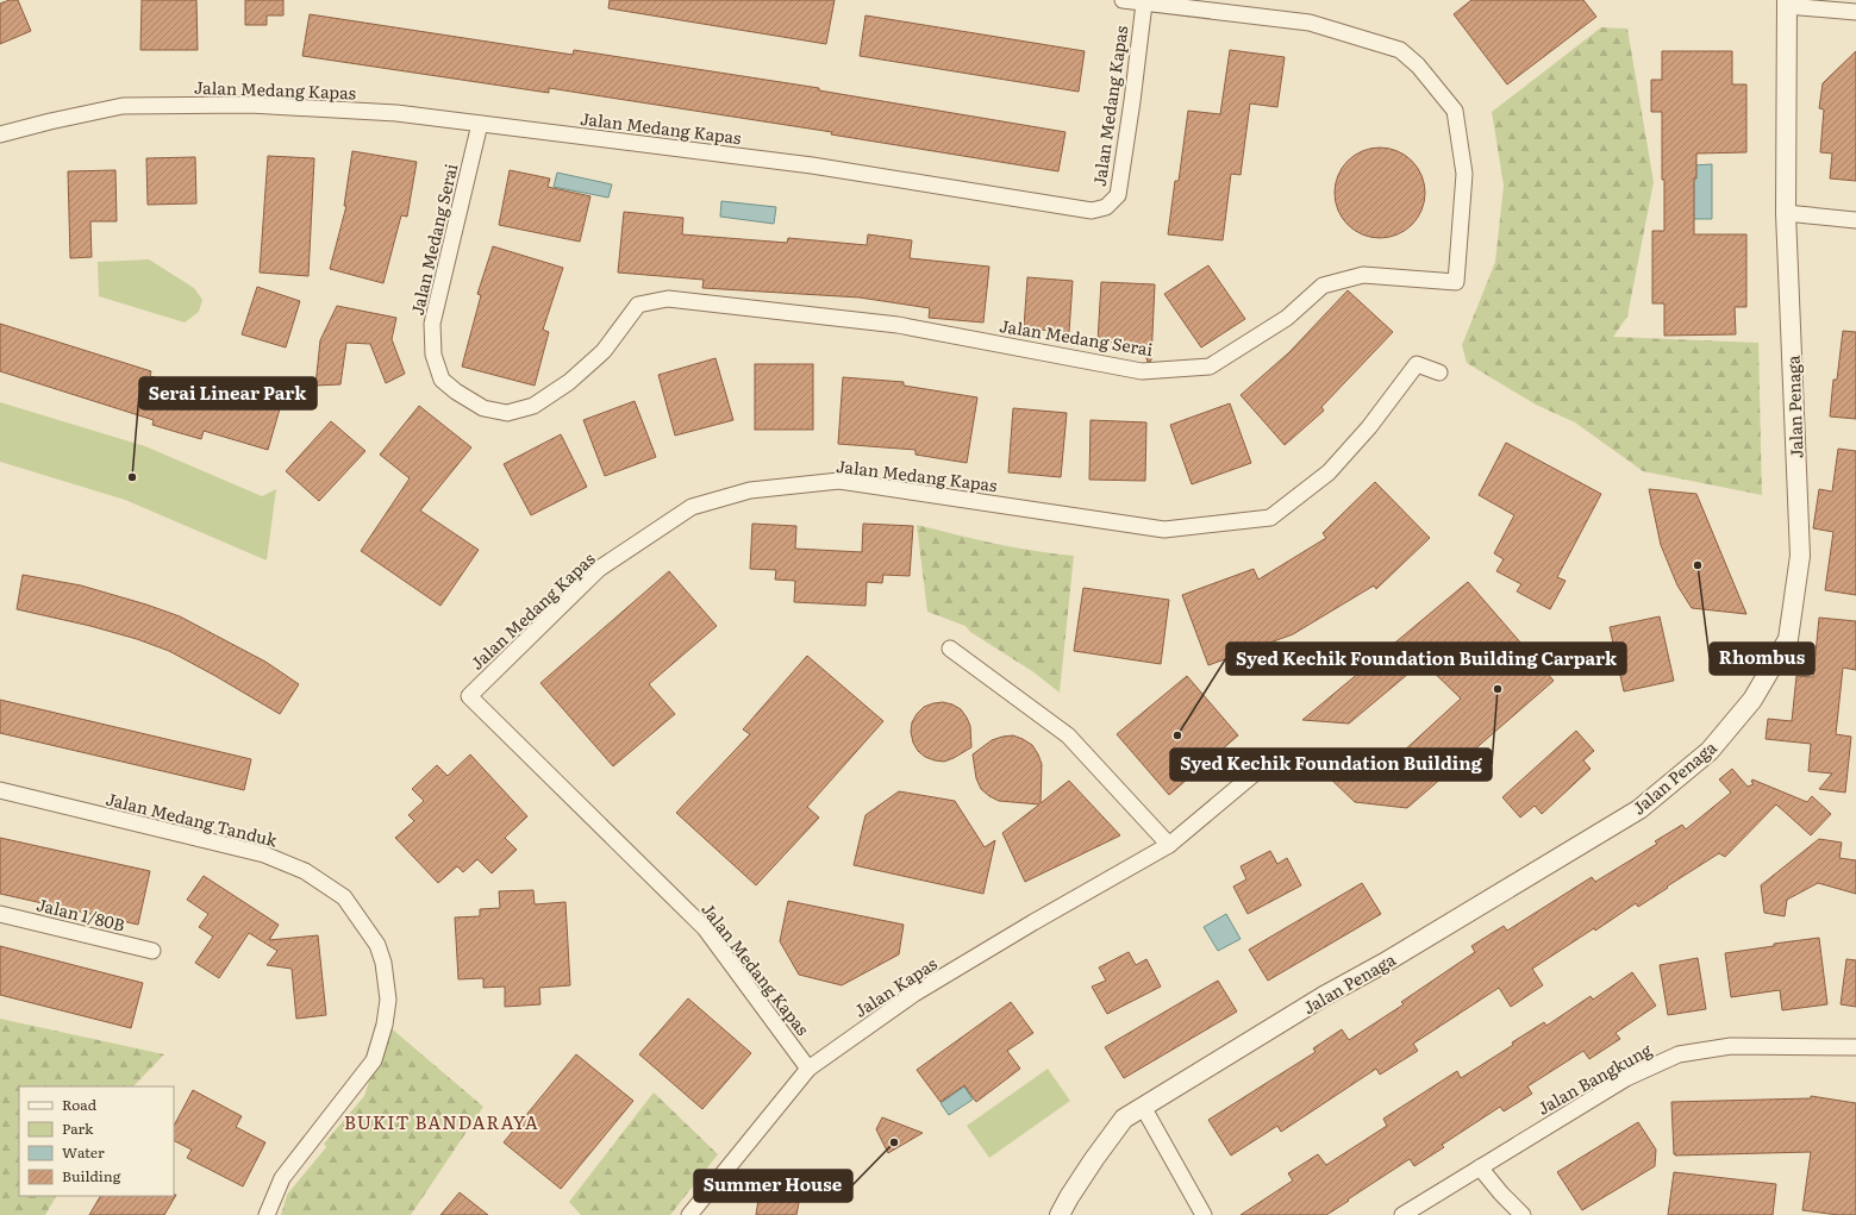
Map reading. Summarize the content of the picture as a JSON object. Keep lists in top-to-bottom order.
{
  "streets": {
    "street": [
      "Jalan Medang Kapas",
      "Jalan Medang Serai",
      "Jalan Penaga",
      "Jalan Medang Tanduk",
      "Jalan 1/80B",
      "Jalan Kapas",
      "Jalan Bangkung"
    ]
  },
  "crossings": [
    ["Jalan Medang Kapas", "Jalan Medang Serai"],
    ["Jalan Medang Kapas", "Jalan Kapas"]
  ],
  "districts": ["BUKIT BANDARAYA"],
  "places": [
    "Serai Linear Park",
    "Rhombus",
    "Syed Kechik Foundation Building",
    "Syed Kechik Foundation Building Carpark",
    "Summer House"
  ],
  "legend": [
    "Road",
    "Park",
    "Water",
    "Building"
  ]
}
